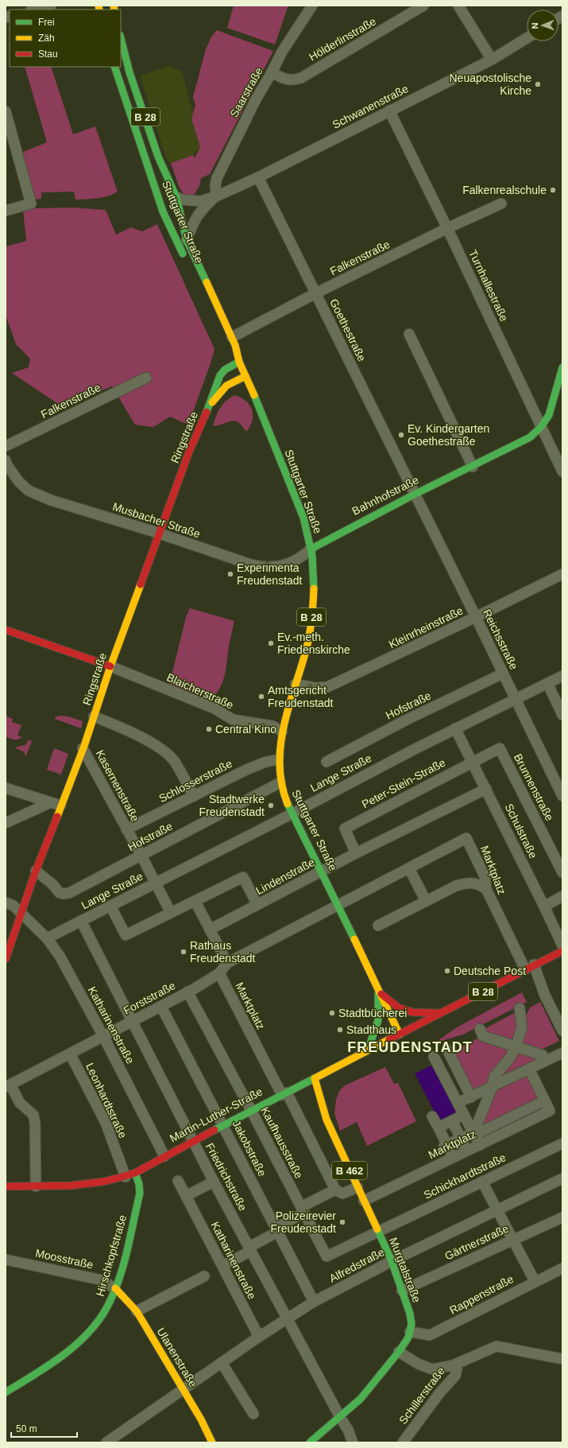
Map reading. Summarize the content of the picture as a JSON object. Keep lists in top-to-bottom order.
{
  "streets": {
    "main road": [
      "B 28",
      "Stuttgarter Straße",
      "Ringstraße",
      "Bahnhofstraße",
      "Martin-Luther-Straße",
      "B 462",
      "Hirschkopfstraße",
      "Murgtalstraße",
      "Ulanenstraße"
    ],
    "street": [
      "Hölderlinstraße",
      "Saarstraße",
      "Schwanenstraße",
      "Falkenstraße",
      "Turnhallestraße",
      "Goethestraße",
      "Musbacher Straße",
      "Kleinrheinstraße",
      "Reichsstraße",
      "Blaicherstraße",
      "Hofstraße",
      "Lange Straße",
      "Schlosserstraße",
      "Peter-Stein-Straße",
      "Kasernenstraße",
      "Brunnenstraße",
      "Schulstraße",
      "Marktplatz",
      "Lindenstraße",
      "Forststraße",
      "Katharinenstraße",
      "Leonhardtstraße",
      "Kaufhausstraße",
      "Jakobstraße",
      "Schickhardtstraße",
      "Friedrichstraße",
      "Gärtnerstraße",
      "Moosstraße",
      "Alfredstraße",
      "Rappenstraße",
      "Schillerstraße"
    ]
  },
  "crossings": [
    ["Hölderlinstraße", "Saarstraße"],
    ["Saarstraße", "Schwanenstraße"],
    ["Schwanenstraße", "B 28"],
    ["Schwanenstraße", "Stuttgarter Straße"],
    ["Schwanenstraße", "Turnhallestraße"],
    ["Schwanenstraße", "Goethestraße"],
    ["B 28", "Stuttgarter Straße"],
    ["B 28", "Marktplatz"],
    ["B 28", "Martin-Luther-Straße"],
    ["Stuttgarter Straße", "Falkenstraße"],
    ["Stuttgarter Straße", "Ringstraße"],
    ["Stuttgarter Straße", "Bahnhofstraße"],
    ["Stuttgarter Straße", "Musbacher Straße"],
    ["Stuttgarter Straße", "Kleinrheinstraße"],
    ["Stuttgarter Straße", "Blaicherstraße"],
    ["Stuttgarter Straße", "Hofstraße"],
    ["Stuttgarter Straße", "Lange Straße"],
    ["Stuttgarter Straße", "Schlosserstraße"],
    ["Stuttgarter Straße", "Marktplatz"],
    ["Stuttgarter Straße", "Lindenstraße"],
    ["Stuttgarter Straße", "Martin-Luther-Straße"],
    ["Falkenstraße", "Turnhallestraße"],
    ["Falkenstraße", "Goethestraße"],
    ["Turnhallestraße", "Bahnhofstraße"],
    ["Goethestraße", "Bahnhofstraße"],
    ["Goethestraße", "Reichsstraße"],
    ["Ringstraße", "Musbacher Straße"],
    ["Ringstraße", "Blaicherstraße"],
    ["Ringstraße", "Hofstraße"],
    ["Ringstraße", "Kasernenstraße"],
    ["Ringstraße", "Katharinenstraße"],
    ["Bahnhofstraße", "Musbacher Straße"],
    ["Bahnhofstraße", "Reichsstraße"],
    ["Kleinrheinstraße", "Reichsstraße"],
    ["Reichsstraße", "Hofstraße"],
    ["Reichsstraße", "Lange Straße"],
    ["Hofstraße", "Kasernenstraße"],
    ["Lange Straße", "Kasernenstraße"],
    ["Lange Straße", "Schulstraße"],
    ["Lange Straße", "Katharinenstraße"],
    ["Lange Straße", "Friedrichstraße"],
    ["Schlosserstraße", "Kasernenstraße"],
    ["Peter-Stein-Straße", "Brunnenstraße"],
    ["Peter-Stein-Straße", "Schulstraße"],
    ["Peter-Stein-Straße", "Lindenstraße"],
    ["Schulstraße", "Lindenstraße"],
    ["Marktplatz", "Forststraße"],
    ["Marktplatz", "Martin-Luther-Straße"],
    ["Marktplatz", "Murgtalstraße"],
    ["Forststraße", "Katharinenstraße"],
    ["Forststraße", "Leonhardtstraße"],
    ["Forststraße", "Kaufhausstraße"],
    ["Forststraße", "Jakobstraße"],
    ["Forststraße", "Friedrichstraße"],
    ["Katharinenstraße", "Martin-Luther-Straße"],
    ["Katharinenstraße", "Alfredstraße"],
    ["Leonhardtstraße", "Martin-Luther-Straße"],
    ["Leonhardtstraße", "Hirschkopfstraße"],
    ["Martin-Luther-Straße", "Kaufhausstraße"],
    ["Martin-Luther-Straße", "Jakobstraße"],
    ["Martin-Luther-Straße", "Friedrichstraße"],
    ["Martin-Luther-Straße", "Hirschkopfstraße"],
    ["Martin-Luther-Straße", "Murgtalstraße"],
    ["Kaufhausstraße", "Schickhardtstraße"],
    ["Kaufhausstraße", "Murgtalstraße"],
    ["Jakobstraße", "Alfredstraße"],
    ["Schickhardtstraße", "Murgtalstraße"],
    ["Friedrichstraße", "Alfredstraße"],
    ["Friedrichstraße", "Murgtalstraße"],
    ["Gärtnerstraße", "Murgtalstraße"],
    ["Hirschkopfstraße", "Moosstraße"],
    ["Hirschkopfstraße", "Ulanenstraße"],
    ["Moosstraße", "Ulanenstraße"],
    ["Alfredstraße", "Murgtalstraße"],
    ["Alfredstraße", "Ulanenstraße"],
    ["Murgtalstraße", "Rappenstraße"],
    ["Murgtalstraße", "Schillerstraße"]
  ],
  "districts": ["FREUDENSTADT"],
  "places": [
    "Neuapostolische Kirche",
    "Falkenrealschule",
    "Ev. Kindergarten Goethestraße",
    "Experimenta Freudenstadt",
    "Ev.-meth. Friedenskirche",
    "Amtsgericht Freudenstadt",
    "Central Kino",
    "Stadtwerke Freudenstadt",
    "Rathaus Freudenstadt",
    "Deutsche Post",
    "Stadtbücherei",
    "Stadthaus",
    "Polizeirevier Freudenstadt"
  ],
  "legend": ["Frei", "Zäh", "Stau"],
  "scale_bar": "50 m",
  "north": "left"
}
